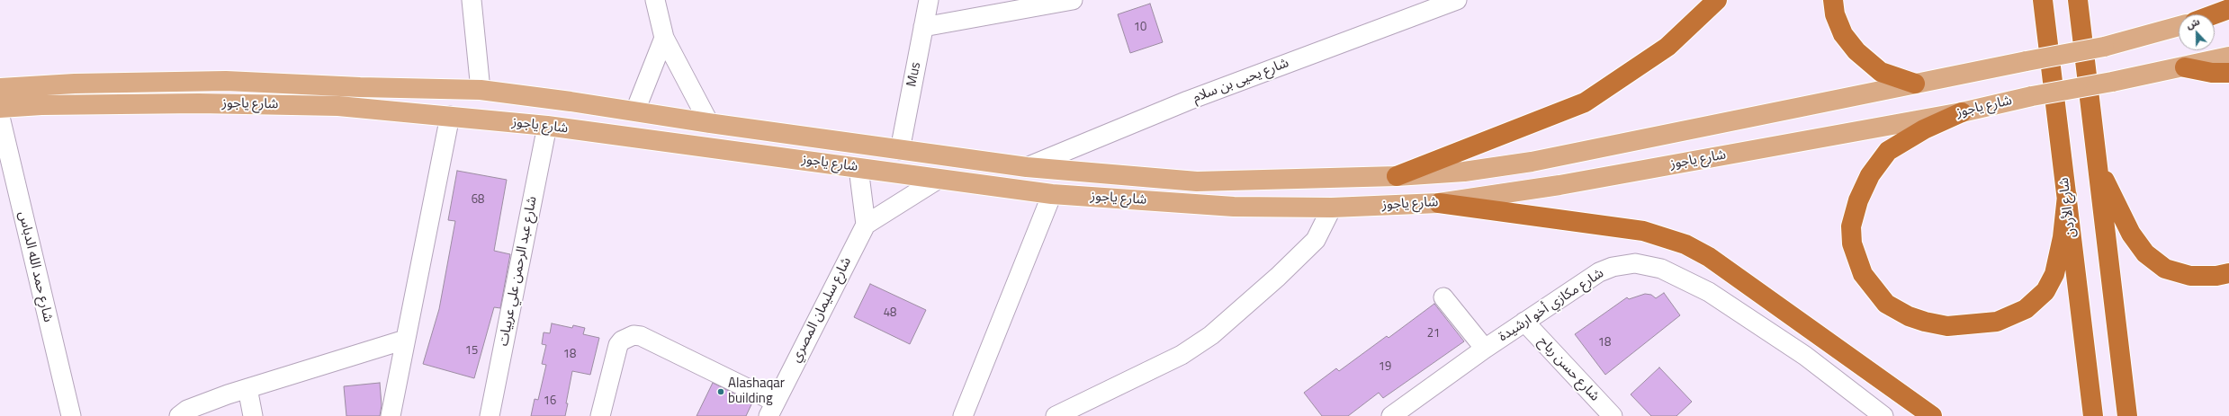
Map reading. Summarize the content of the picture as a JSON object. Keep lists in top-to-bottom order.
{
  "streets": {
    "highway": ["شارع الأردن"],
    "main road": ["شارع ياجوز"],
    "street": [
      "Mus",
      "شارع يحيى بن سلام",
      "شارع حمد الله الدباس",
      "شارع عبد الرحمن علي عربيات",
      "شارع مكازي أخو ارشيدة",
      "شارع سليمان المصري",
      "شارع حسن رباح"
    ]
  },
  "crossings": [
    ["Mus", "شارع ياجوز"],
    ["شارع يحيى بن سلام", "شارع ياجوز"],
    ["شارع ياجوز", "شارع عبد الرحمن علي عربيات"],
    ["شارع مكازي أخو ارشيدة", "شارع حسن رباح"]
  ],
  "places": ["Alashaqar building"],
  "house_numbers": [
    "10",
    "68",
    "48",
    "21",
    "18",
    "15",
    "18",
    "19",
    "16"
  ],
  "north": "top"
}
